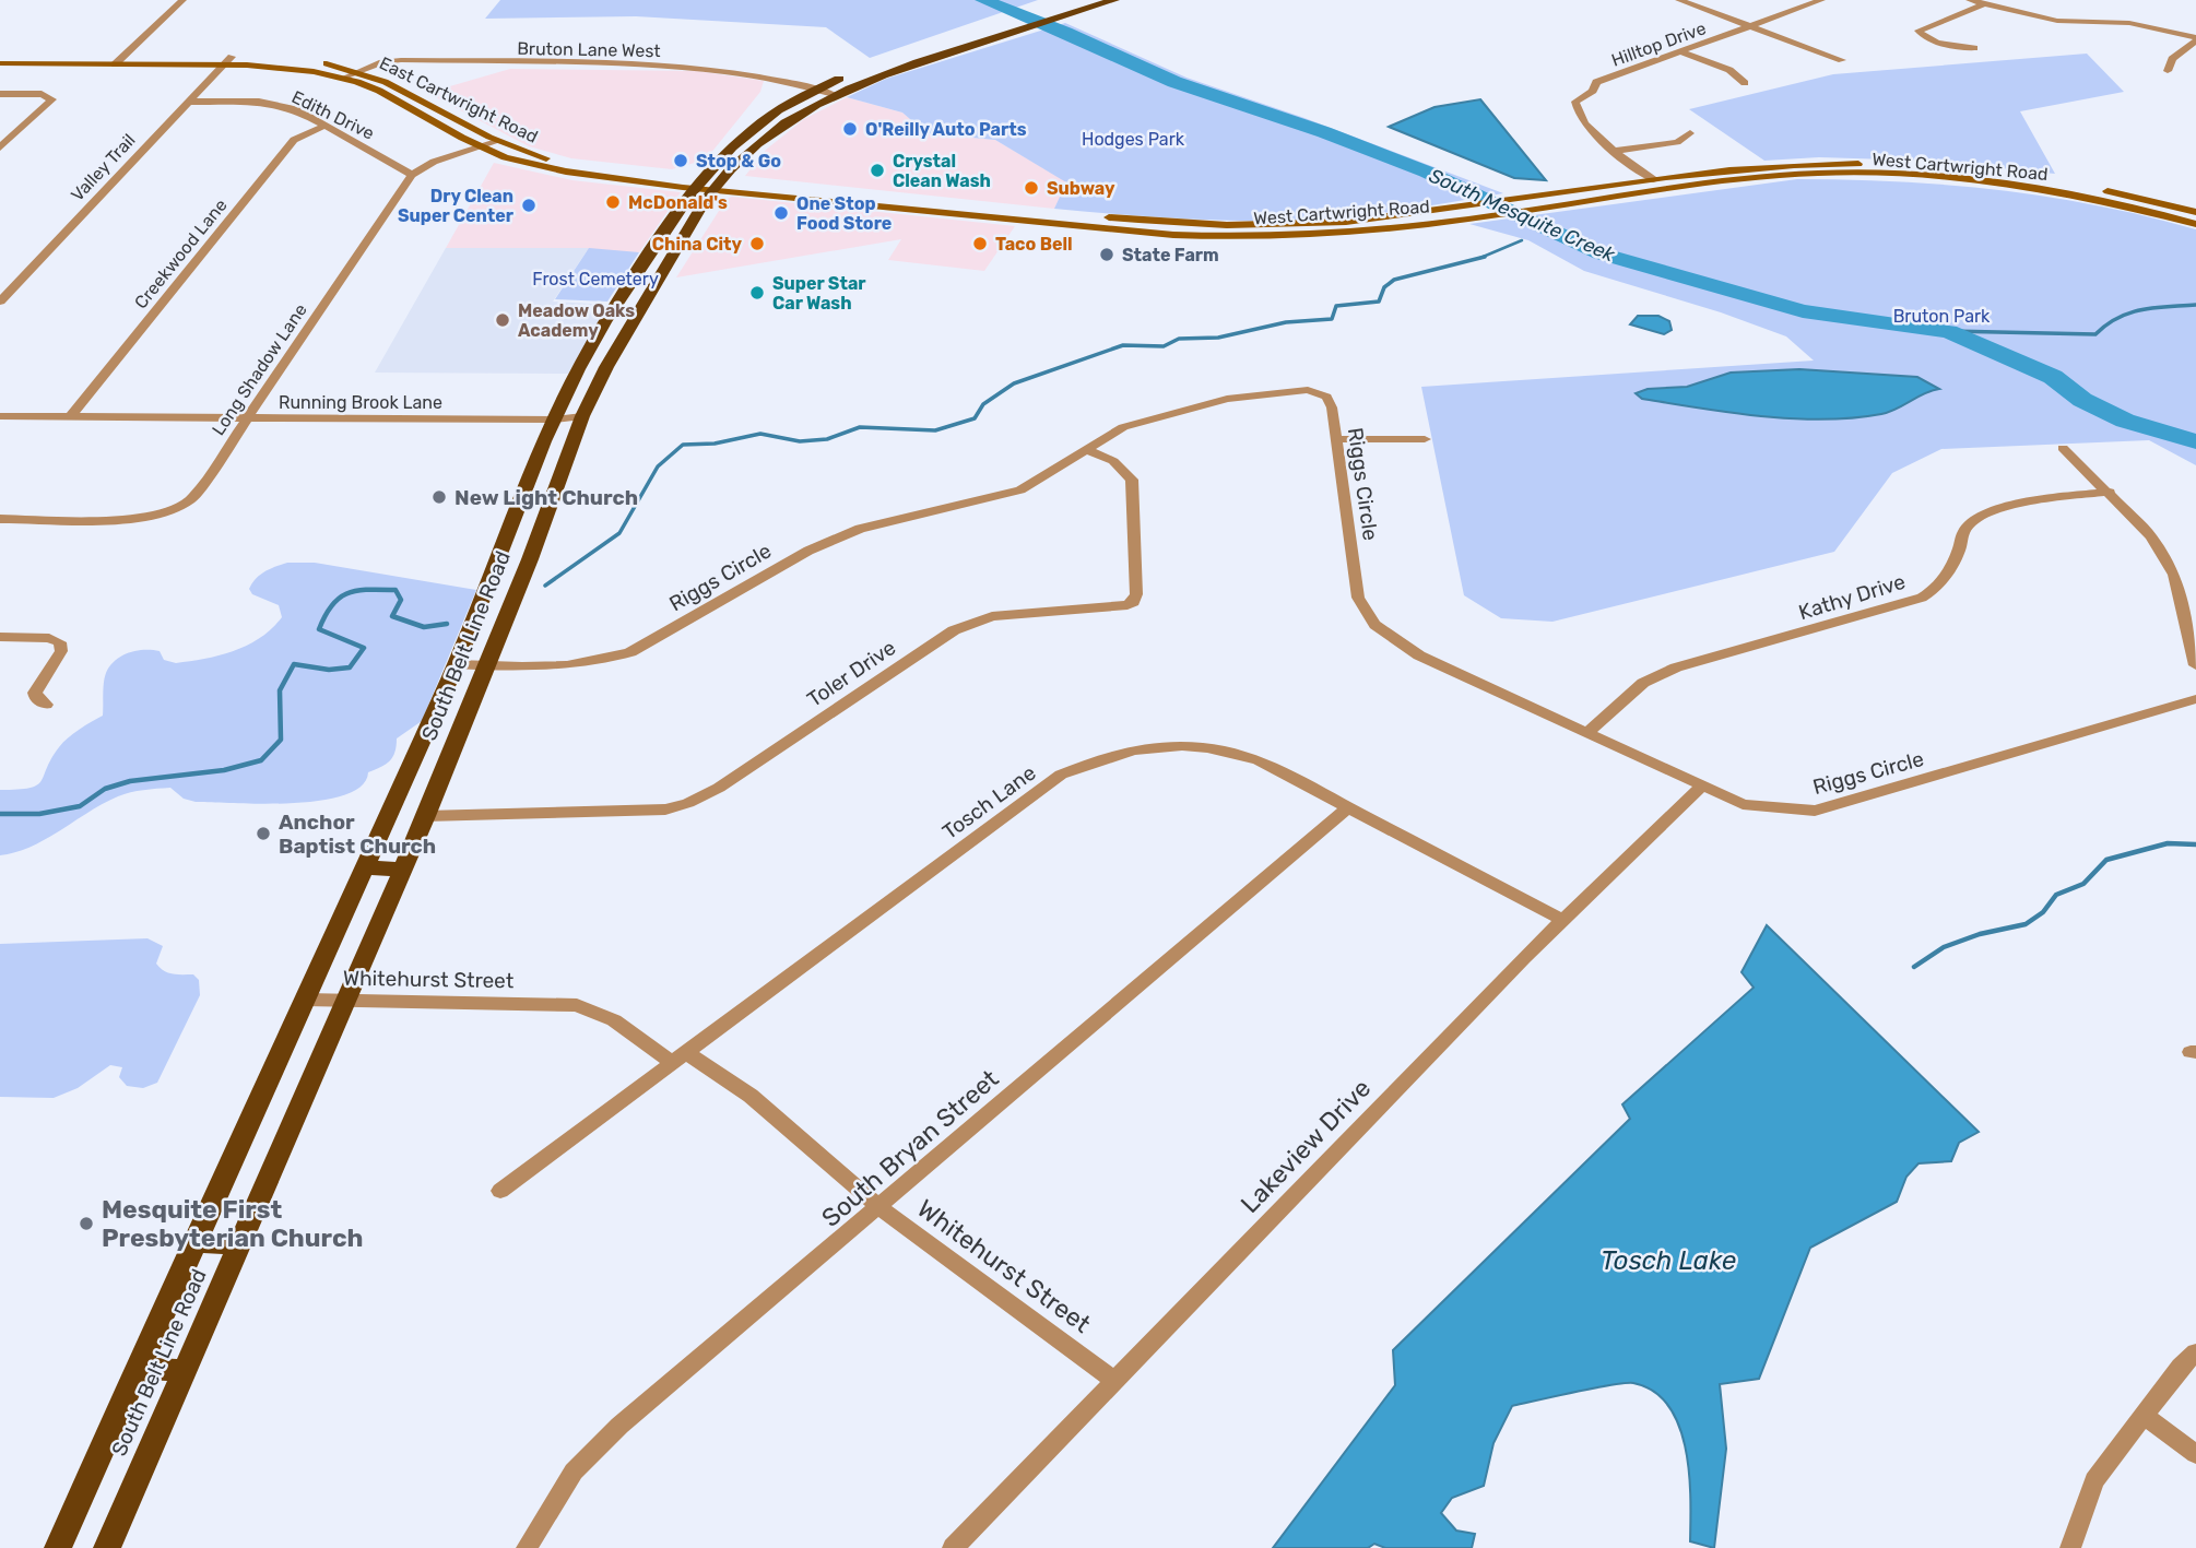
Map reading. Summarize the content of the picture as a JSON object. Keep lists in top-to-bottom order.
{
  "streets": {
    "main road": ["East Cartwright Road", "West Cartwright Road", "South Belt Line Road"],
    "street": [
      "Hilltop Drive",
      "Bruton Lane West",
      "Edith Drive",
      "Valley Trail",
      "Creekwood Lane",
      "Long Shadow Lane",
      "Running Brook Lane",
      "Riggs Circle",
      "Kathy Drive",
      "Toler Drive",
      "Tosch Lane",
      "Whitehurst Street",
      "Lakeview Drive",
      "South Bryan Street"
    ]
  },
  "crossings": [
    ["Hilltop Drive", "West Cartwright Road"],
    ["Bruton Lane West", "East Cartwright Road"],
    ["Bruton Lane West", "South Belt Line Road"],
    ["East Cartwright Road", "West Cartwright Road"],
    ["East Cartwright Road", "Valley Trail"],
    ["East Cartwright Road", "Long Shadow Lane"],
    ["East Cartwright Road", "South Belt Line Road"],
    ["Edith Drive", "Valley Trail"],
    ["Edith Drive", "Creekwood Lane"],
    ["Edith Drive", "Long Shadow Lane"],
    ["West Cartwright Road", "South Belt Line Road"],
    ["Creekwood Lane", "Running Brook Lane"],
    ["Long Shadow Lane", "Running Brook Lane"],
    ["Running Brook Lane", "South Belt Line Road"],
    ["Riggs Circle", "Kathy Drive"],
    ["Riggs Circle", "South Belt Line Road"],
    ["Riggs Circle", "Toler Drive"],
    ["Riggs Circle", "Lakeview Drive"],
    ["South Belt Line Road", "Toler Drive"],
    ["South Belt Line Road", "Whitehurst Street"],
    ["Tosch Lane", "Whitehurst Street"],
    ["Tosch Lane", "Lakeview Drive"],
    ["Tosch Lane", "South Bryan Street"],
    ["Whitehurst Street", "Lakeview Drive"],
    ["Whitehurst Street", "South Bryan Street"]
  ],
  "water": ["South Mesquite Creek", "Tosch Lake"],
  "parks": ["Hodges Park", "Frost Cemetery", "Bruton Park"],
  "places": [
    "O'Reilly Auto Parts",
    "Stop & Go",
    "Crystal Clean Wash",
    "Subway",
    "McDonald's",
    "Dry Clean Super Center",
    "One Stop Food Store",
    "China City",
    "Taco Bell",
    "State Farm",
    "Super Star Car Wash",
    "Meadow Oaks Academy",
    "New Light Church",
    "Anchor Baptist Church",
    "Mesquite First Presbyterian Church"
  ]
}
